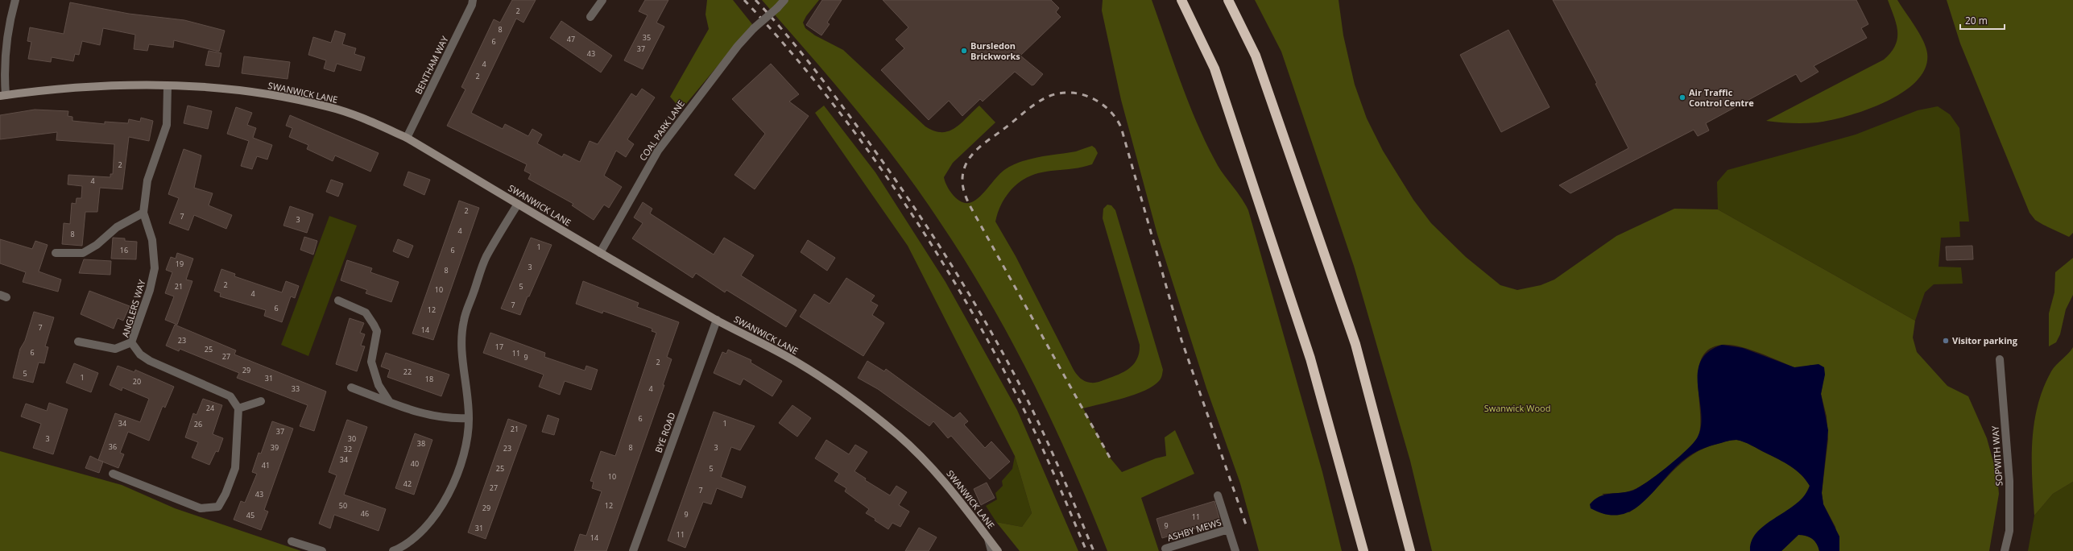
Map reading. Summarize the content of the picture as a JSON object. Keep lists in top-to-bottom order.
{
  "streets": {
    "street": [
      "BENTHAM WAY",
      "SWANWICK LANE",
      "COAL PARK LANE",
      "ANGLERS WAY",
      "BYE ROAD",
      "SOPWITH WAY",
      "ASHBY MEWS"
    ]
  },
  "crossings": [
    ["BENTHAM WAY", "SWANWICK LANE"],
    ["SWANWICK LANE", "COAL PARK LANE"],
    ["SWANWICK LANE", "ANGLERS WAY"],
    ["SWANWICK LANE", "BYE ROAD"]
  ],
  "parks": ["Swanwick Wood"],
  "places": ["Bursledon Brickworks", "Air Traffic Control Centre", "Visitor parking"],
  "house_numbers": [
    "2",
    "8",
    "35",
    "47",
    "6",
    "37",
    "43",
    "4",
    "2",
    "2",
    "4",
    "2",
    "7",
    "3",
    "4",
    "8",
    "1",
    "16",
    "6",
    "19",
    "3",
    "8",
    "2",
    "21",
    "5",
    "10",
    "4",
    "7",
    "6",
    "12",
    "7",
    "14",
    "23",
    "17",
    "25",
    "6",
    "11",
    "27",
    "9",
    "2",
    "29",
    "22",
    "5",
    "1",
    "31",
    "18",
    "20",
    "33",
    "4",
    "24",
    "6",
    "34",
    "1",
    "26",
    "21",
    "37",
    "3",
    "30",
    "38",
    "36",
    "39",
    "8",
    "3",
    "23",
    "32",
    "34",
    "40",
    "41",
    "25",
    "5",
    "10",
    "42",
    "27",
    "7",
    "43",
    "50",
    "12",
    "29",
    "46",
    "9",
    "45",
    "11",
    "9",
    "31",
    "11",
    "14"
  ],
  "scale_bar": "20 m"
}
